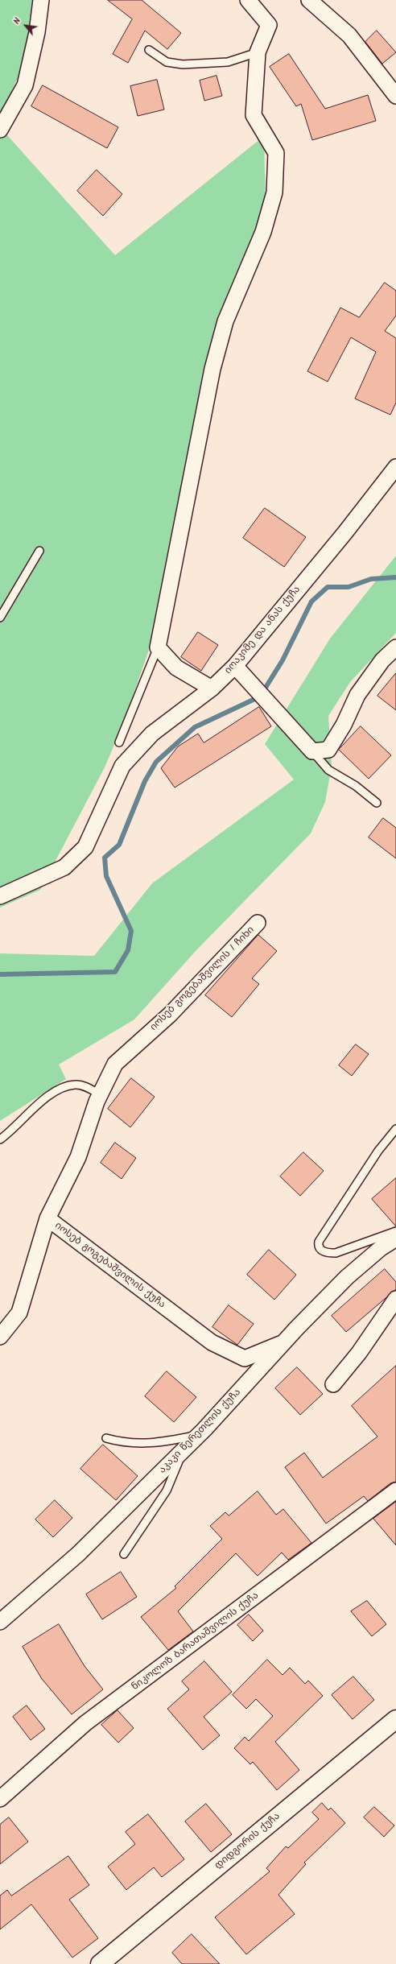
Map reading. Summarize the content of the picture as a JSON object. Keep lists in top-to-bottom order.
{
  "streets": {
    "street": [
      "იოაკიმე და ანას ქუჩა",
      "იოსებ გოგებაშვილის I ჩიხი",
      "იოსებ გოგებაშვილის ქუჩა",
      "აკაკი წერეთლის ქუჩა",
      "ნიკოლოზ ბარათაშვილის ქუჩა",
      "დიდგორის ქუჩა"
    ]
  },
  "crossings": [
    ["იოსებ გოგებაშვილის I ჩიხი", "იოსებ გოგებაშვილის ქუჩა"],
    ["იოსებ გოგებაშვილის ქუჩა", "აკაკი წერეთლის ქუჩა"]
  ],
  "north": "top left"
}
